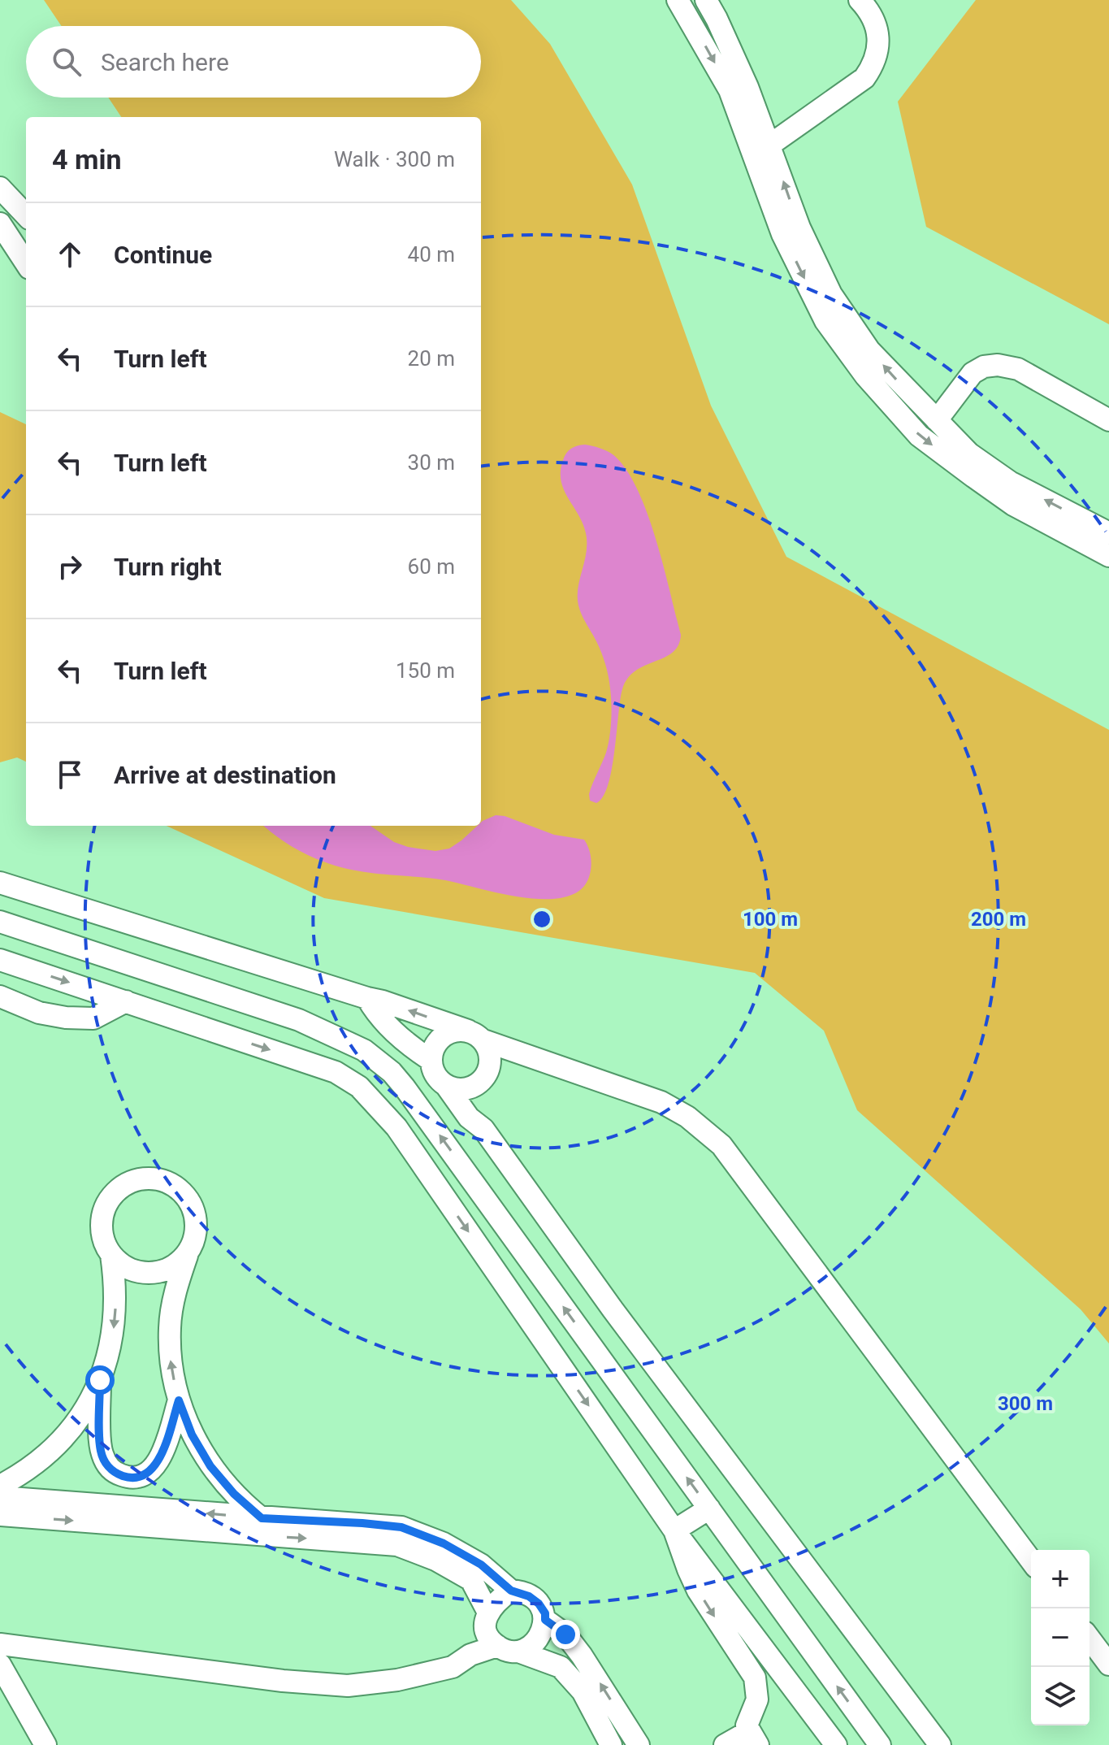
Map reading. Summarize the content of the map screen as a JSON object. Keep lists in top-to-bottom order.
{
  "page": {
    "search": "Search here",
    "heading": ["4 min", "Walk · 300 m"],
    "list": [
      ["Continue", "40 m"],
      ["Turn left", "20 m"],
      ["Turn left", "30 m"],
      ["Turn right", "60 m"],
      ["Turn left", "150 m"],
      "Arrive at destination"
    ],
    "map_buttons": ["+", "−"]
  },
  "rings": ["100 m", "200 m", "300 m"]
}
